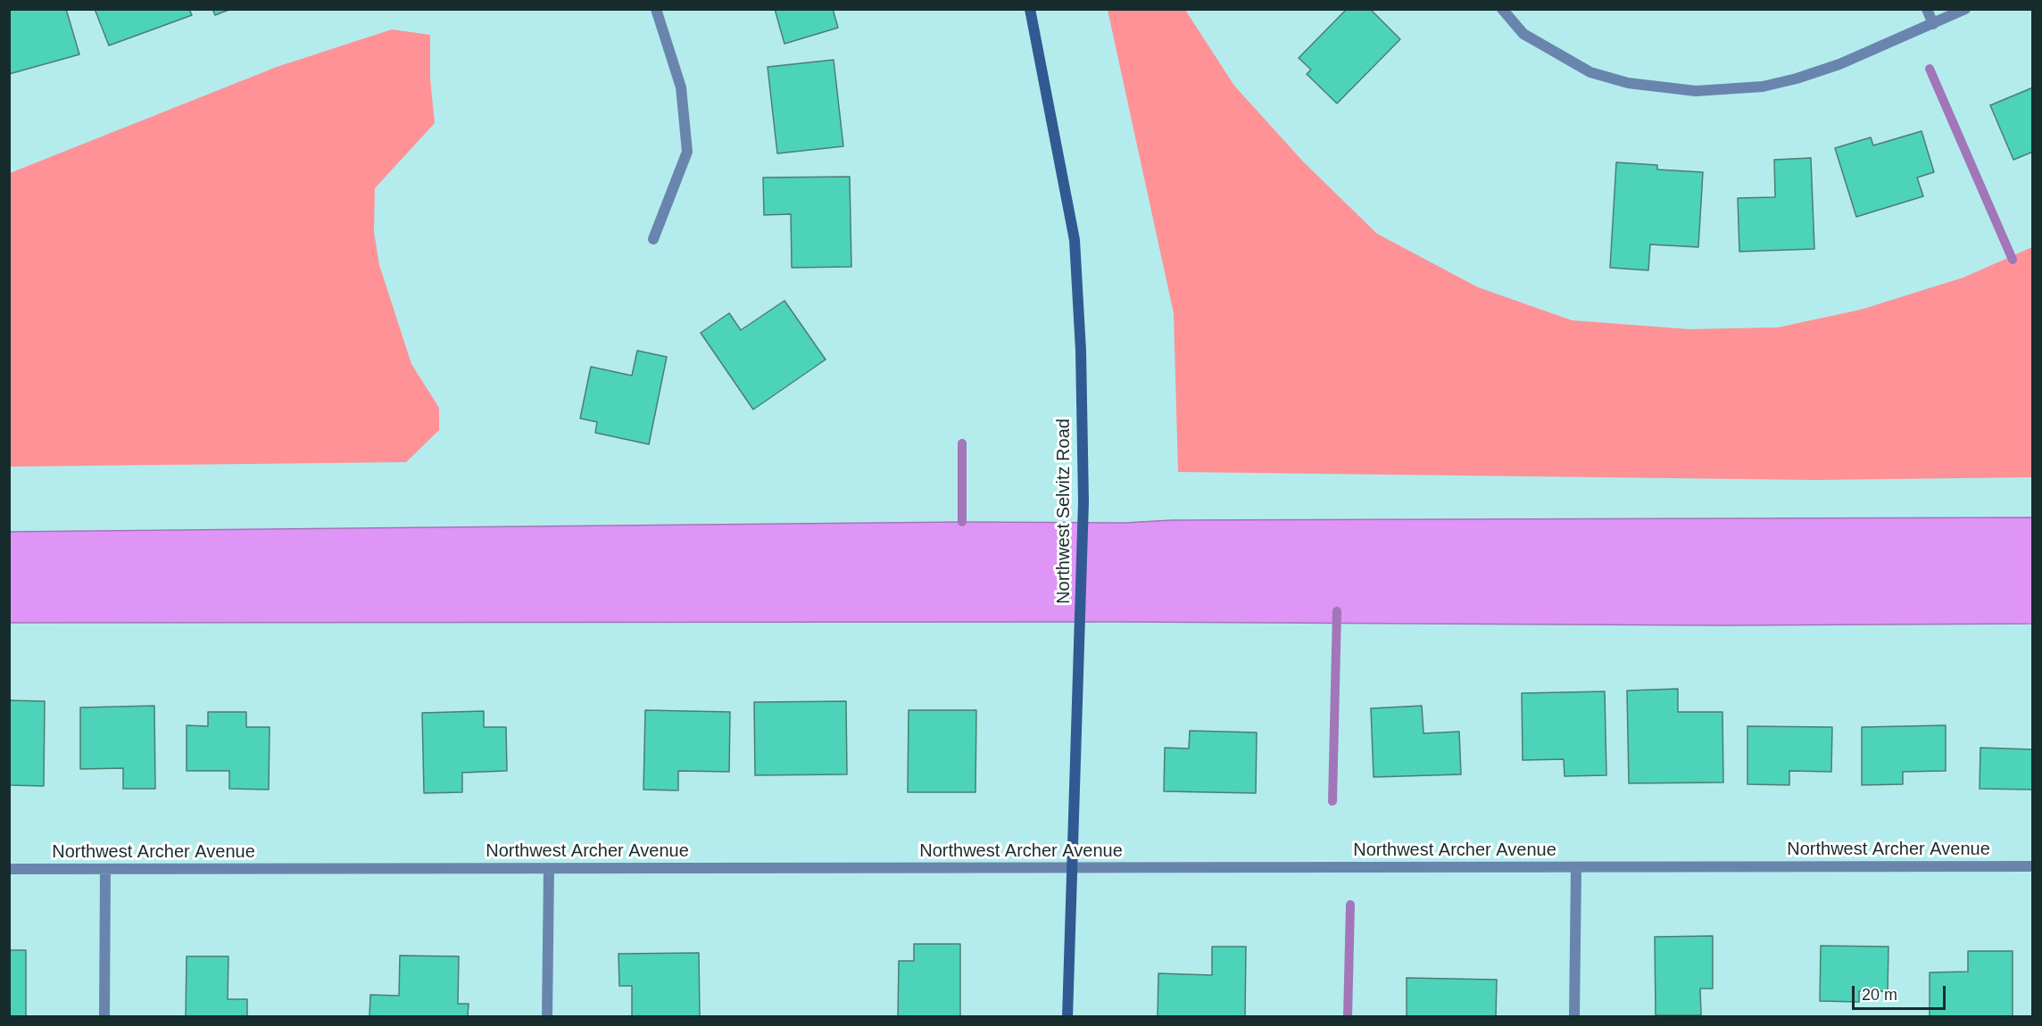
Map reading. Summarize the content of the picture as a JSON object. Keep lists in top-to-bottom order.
{
  "streets": {
    "street": ["Northwest Selvitz Road", "Northwest Archer Avenue"]
  },
  "crossings": [
    ["Northwest Selvitz Road", "Northwest Archer Avenue"]
  ],
  "scale_bar": "20 m"
}
